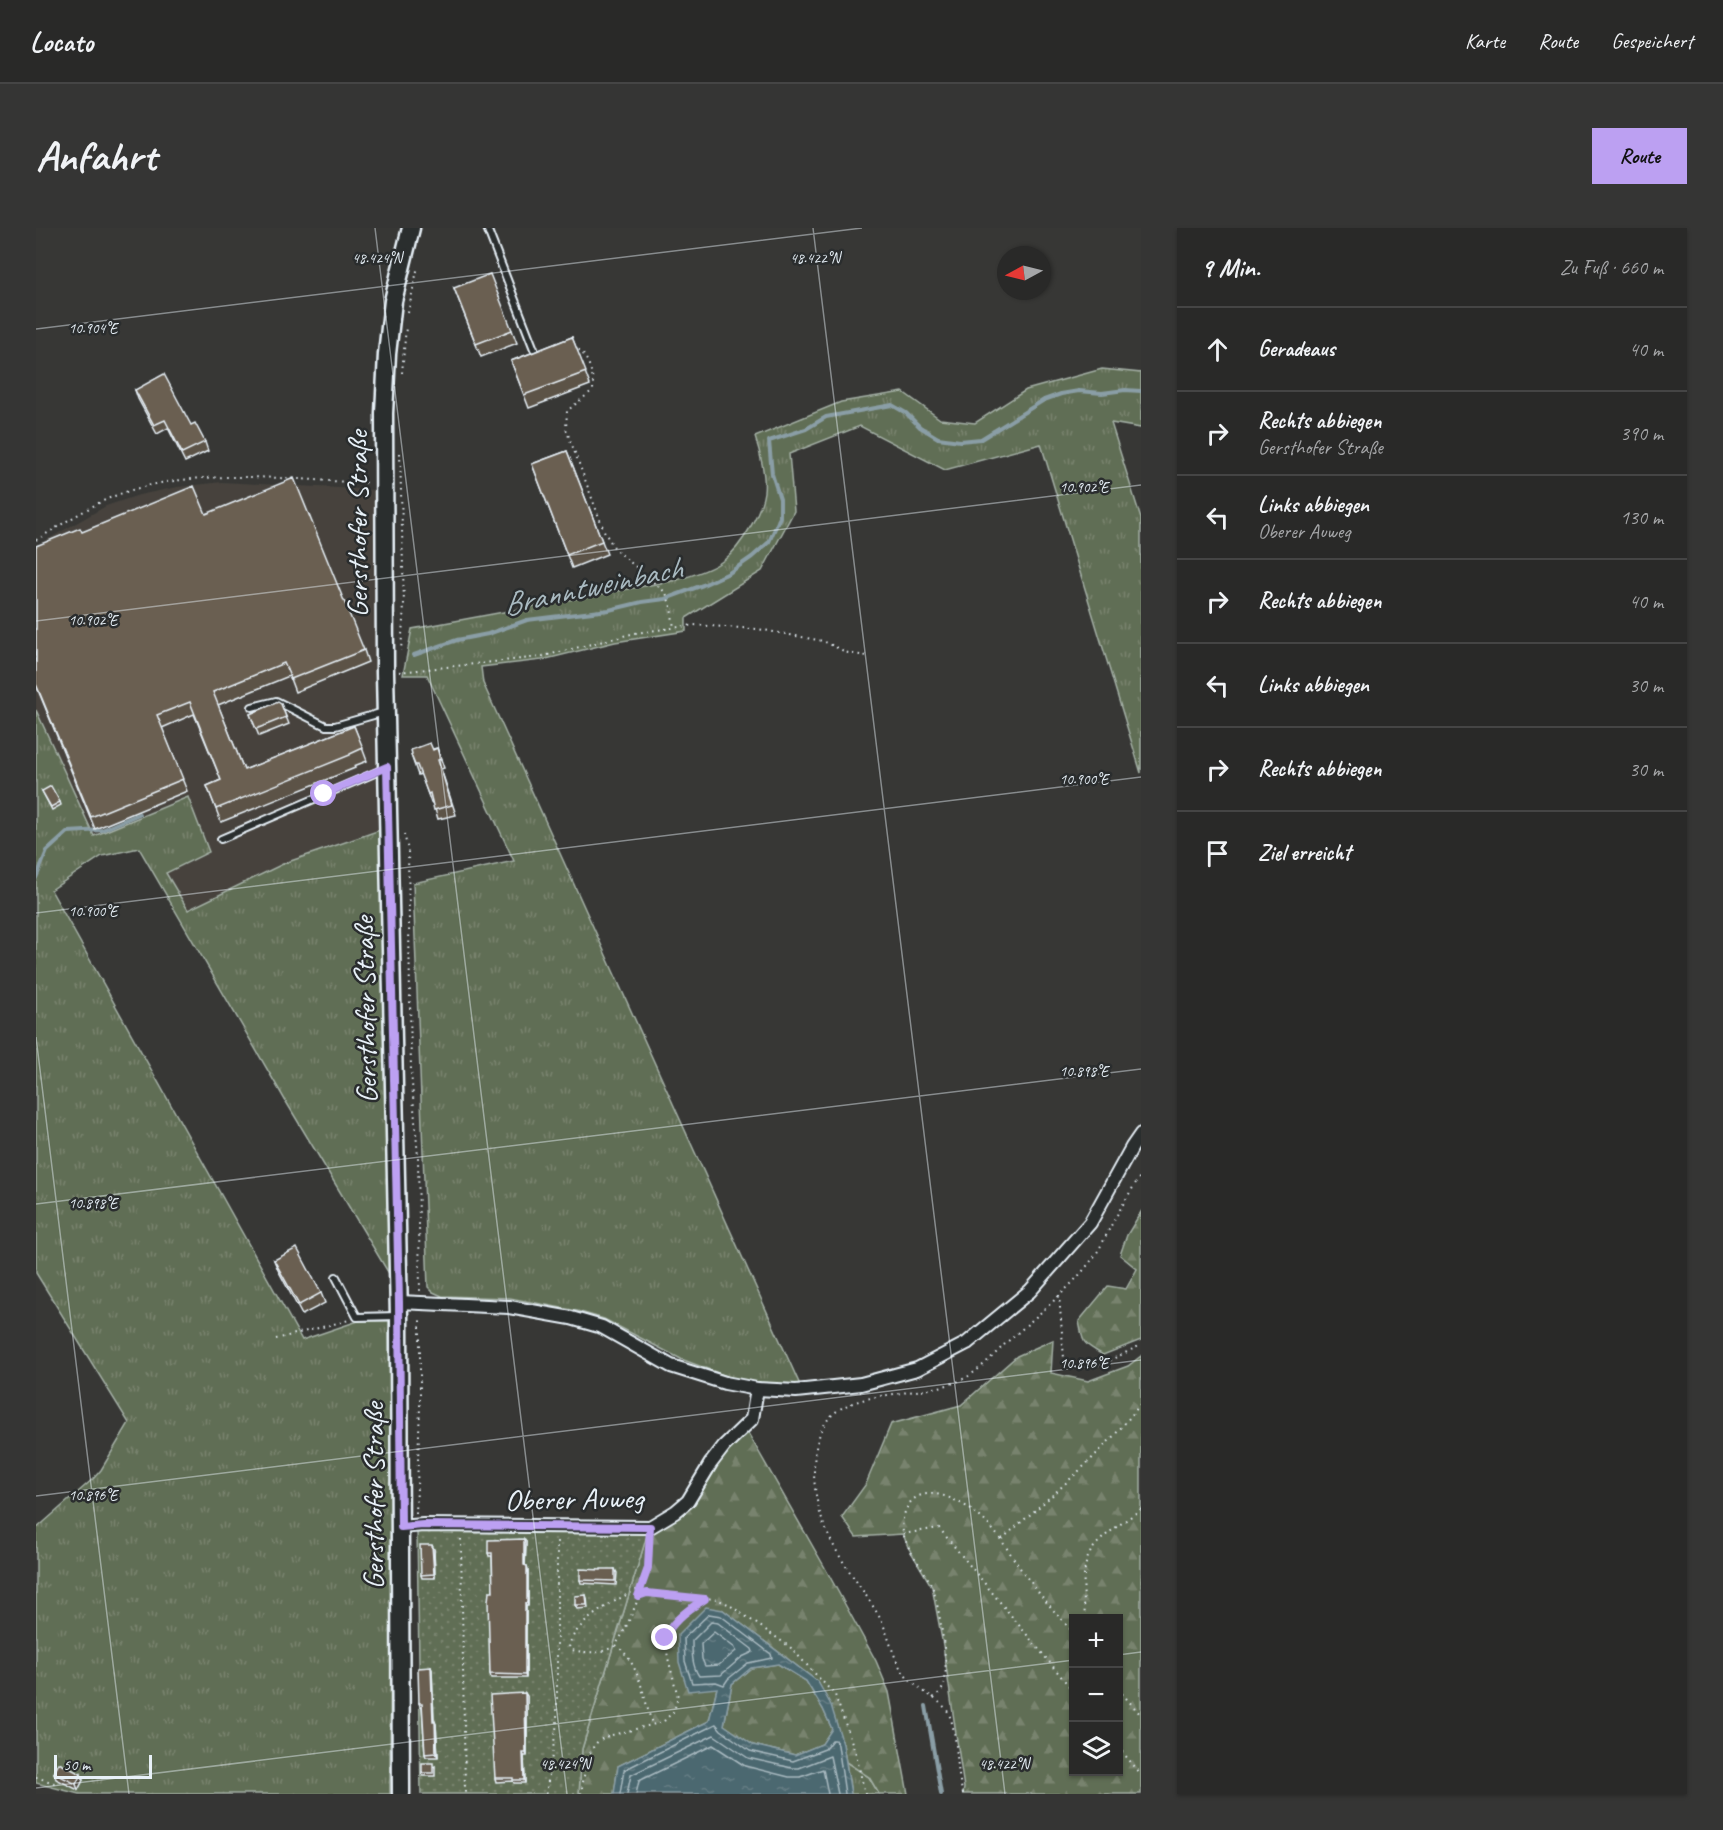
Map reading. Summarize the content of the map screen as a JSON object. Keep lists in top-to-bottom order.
{
  "streets": {
    "main road": ["Gersthofer Straße"],
    "street": ["Oberer Auweg"]
  },
  "crossings": [
    ["Gersthofer Straße", "Oberer Auweg"]
  ],
  "water": ["Branntweinbach"],
  "scale_bar": "50 m",
  "north": "left",
  "page": {
    "header": "Locato",
    "nav": ["Karte", "Route", "Gespeichert"],
    "buttons": "Route",
    "title": "Anfahrt",
    "heading": ["9 Min.", "Zu Fuß · 660 m"],
    "list": [
      ["Geradeaus", "40 m"],
      ["Rechts abbiegen", "Gersthofer Straße", "390 m"],
      ["Links abbiegen", "Oberer Auweg", "130 m"],
      ["Rechts abbiegen", "40 m"],
      ["Links abbiegen", "30 m"],
      ["Rechts abbiegen", "30 m"],
      "Ziel erreicht"
    ],
    "map_buttons": ["+", "−"],
    "scale": "50 m"
  },
  "coordinates": [
    "48.424°N",
    "48.422°N",
    "10.904°E",
    "10.902°E",
    "10.900°E",
    "10.898°E",
    "10.896°E"
  ]
}
